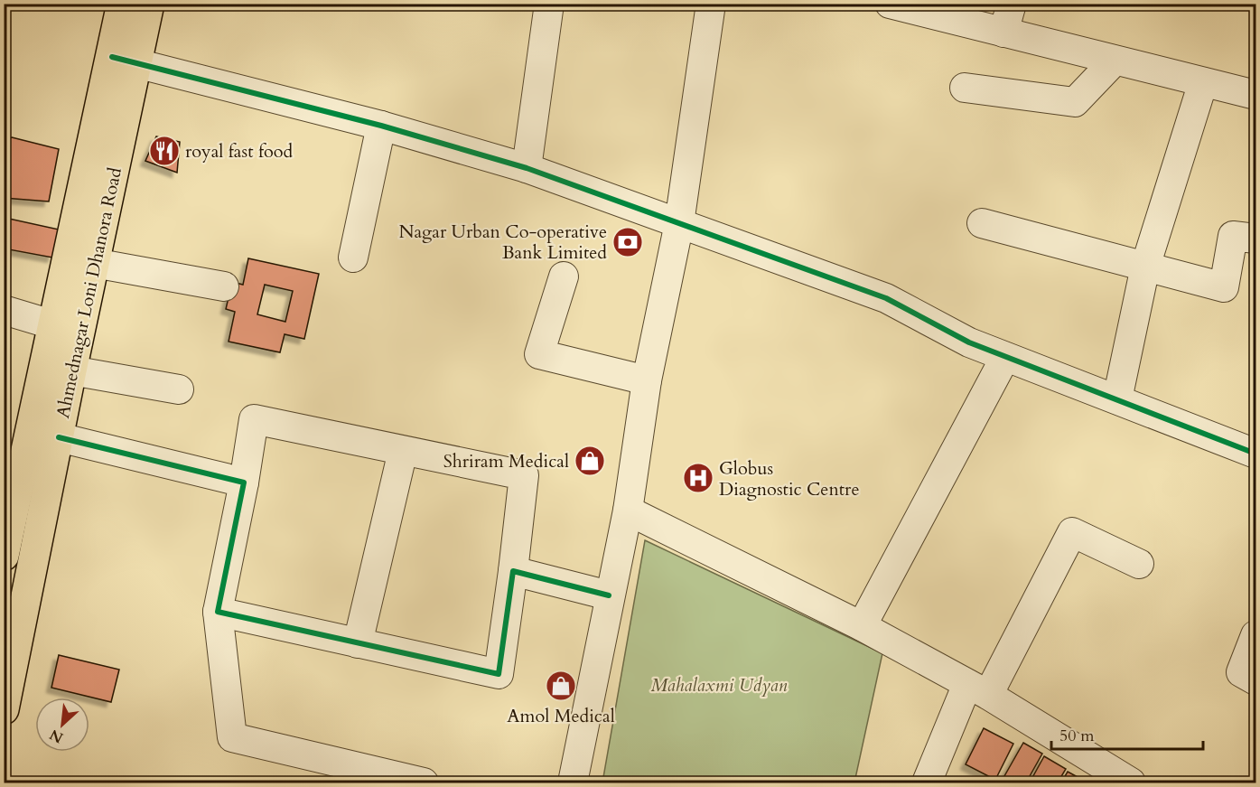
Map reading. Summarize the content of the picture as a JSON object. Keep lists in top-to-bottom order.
{
  "streets": {
    "main road": ["Ahmednagar Loni Dhanora Road"]
  },
  "parks": ["Mahalaxmi Udyan"],
  "places": {
    "restaurant": ["royal fast food"],
    "bank": ["Nagar Urban Co-operative Bank Limited"],
    "shop": ["Shriram Medical", "Amol Medical"],
    "hospital": ["Globus Diagnostic Centre"]
  },
  "scale_bar": "50 m",
  "north": "bottom left"
}
